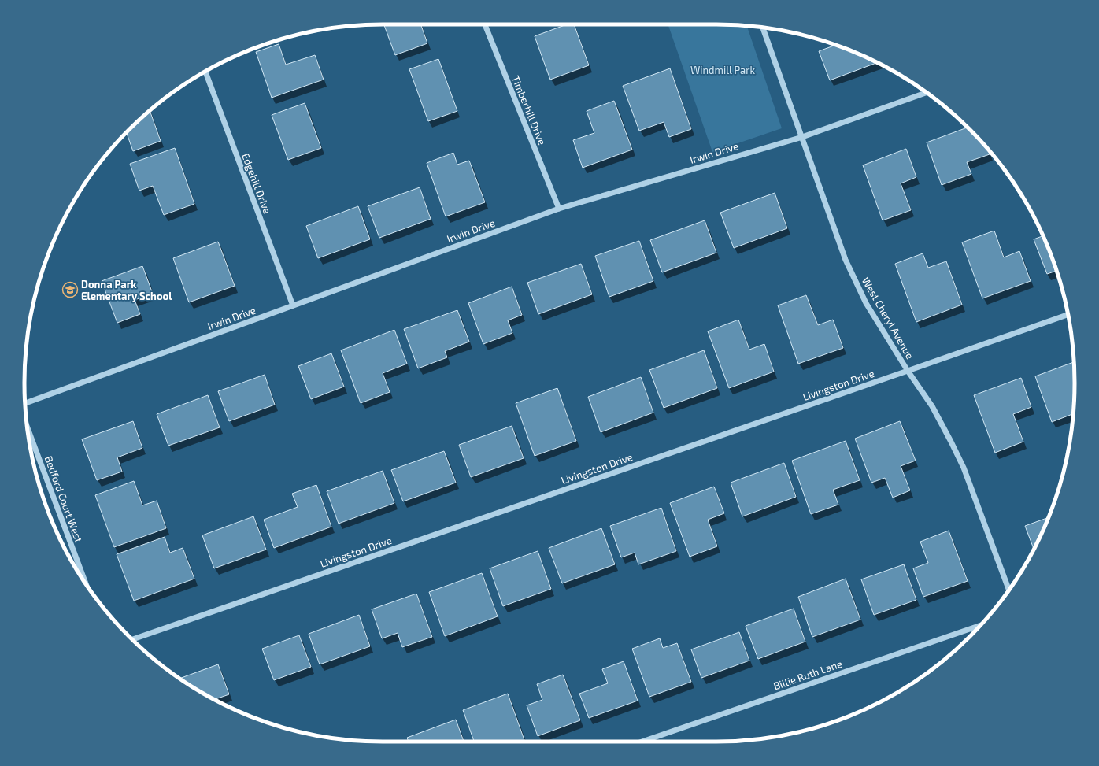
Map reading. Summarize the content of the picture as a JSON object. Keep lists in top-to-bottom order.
{
  "streets": {
    "street": [
      "Timberhill Drive",
      "Irwin Drive",
      "Edgehill Drive",
      "West Cheryl Avenue",
      "Livingston Drive",
      "Bedford Court West",
      "Billie Ruth Lane"
    ]
  },
  "crossings": [
    ["Timberhill Drive", "Irwin Drive"],
    ["Irwin Drive", "Edgehill Drive"],
    ["Irwin Drive", "West Cheryl Avenue"],
    ["West Cheryl Avenue", "Livingston Drive"]
  ],
  "parks": ["Windmill Park"],
  "places": {
    "school or university": ["Donna Park Elementary School"]
  }
}
